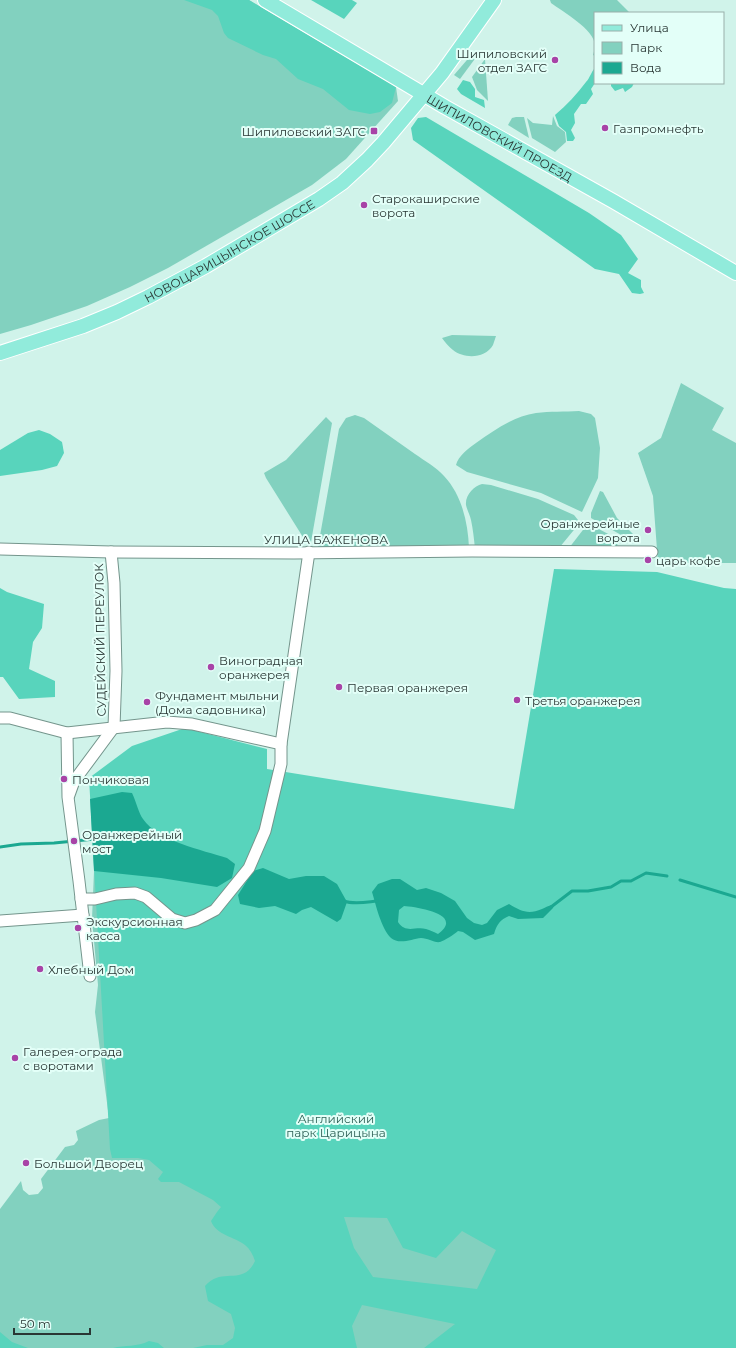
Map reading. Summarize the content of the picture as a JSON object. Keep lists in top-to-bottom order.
{
  "streets": {
    "main road": ["ШИПИЛОВСКИЙ ПРОЕЗД", "НОВОЦАРИЦЫНСКОЕ ШОССЕ"],
    "street": ["УЛИЦА БАЖЕНОВА", "СУДЕЙСКИЙ ПЕРЕУЛОК"]
  },
  "crossings": [
    ["ШИПИЛОВСКИЙ ПРОЕЗД", "НОВОЦАРИЦЫНСКОЕ ШОССЕ"],
    ["УЛИЦА БАЖЕНОВА", "СУДЕЙСКИЙ ПЕРЕУЛОК"]
  ],
  "parks": ["Английский парк Царицына"],
  "places": {
    "other": [
      "Шипиловский отдел ЗАГС",
      "Газпромнефть",
      "Старокаширские ворота",
      "Оранжерейные ворота",
      "царь кофе",
      "Виноградная оранжерея",
      "Первая оранжерея",
      "Третья оранжерея",
      "Фундамент мыльни (Дома садовника)",
      "Пончиковая",
      "Оранжерейный мост",
      "Экскурсионная касса",
      "Хлебный Дом",
      "Галерея-ограда с воротами",
      "Большой Дворец"
    ],
    "transit": ["Шипиловский ЗАГС"]
  },
  "legend": ["Улица", "Парк", "Вода"],
  "scale_bar": "50 m"
}
